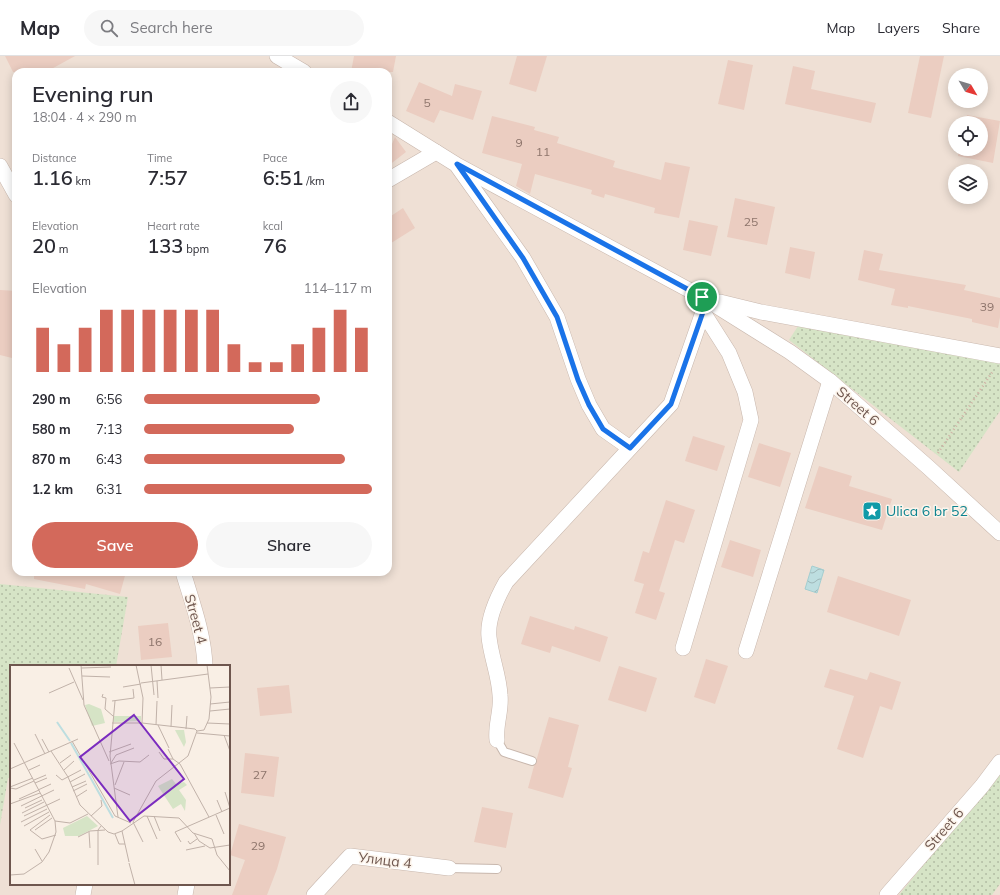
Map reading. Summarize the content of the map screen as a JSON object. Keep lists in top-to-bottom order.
{
  "streets": {
    "street": ["Street 6", "Street 4", "Улица 4"]
  },
  "places": {
    "place": ["Ulica 6 br 52"]
  },
  "house_numbers": [
    "5",
    "9",
    "11",
    "25",
    "39",
    "16",
    "27",
    "29"
  ],
  "north": "bottom right",
  "page": {
    "header": "Map",
    "search": "Search here",
    "nav": ["Map", "Layers", "Share"],
    "heading": ["Evening run", "18:04 · 4 × 290 m"],
    "stats": [
      ["Distance", "1.16 km"],
      ["Time", "7:57"],
      ["Pace", "6:51 /km"],
      ["Elevation", "20 m"],
      ["Heart rate", "133 bpm"],
      ["kcal", "76"]
    ],
    "chart": ["Elevation", "114–117 m"],
    "list": [
      {
        "name": "290 m",
        "note": "6:56"
      },
      {
        "name": "580 m",
        "note": "7:13"
      },
      {
        "name": "870 m",
        "note": "6:43"
      },
      {
        "name": "1.2 km",
        "note": "6:31"
      }
    ],
    "buttons": ["Save", "Share"]
  }
}
